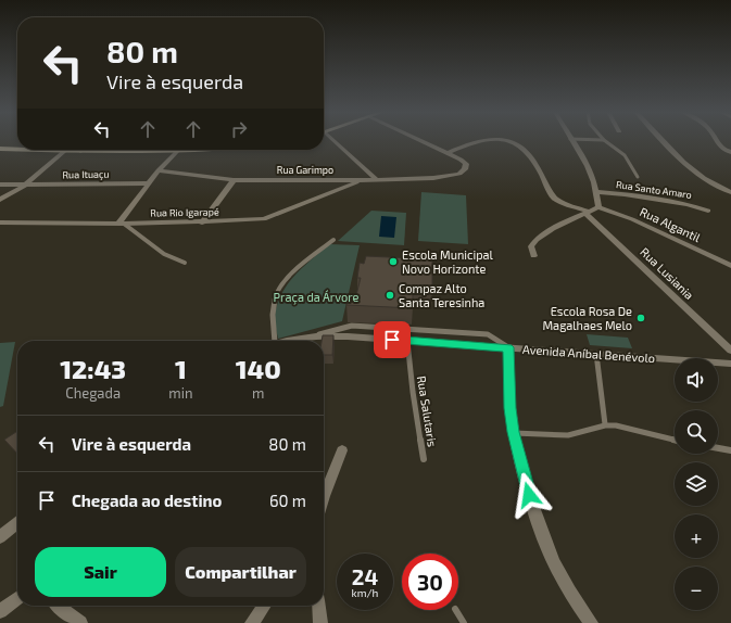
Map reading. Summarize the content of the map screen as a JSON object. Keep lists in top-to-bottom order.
{
  "streets": {
    "street": [
      "Rua Garimpo",
      "Rua Ituaçu",
      "Rua Santo Amaro",
      "Rua Rio Igarapé",
      "Rua Algantil",
      "Rua Lusiania",
      "Avenida Aníbal Benévolo"
    ],
    "lane": ["Rua Salutaris"]
  },
  "crossings": [
    ["Rua Garimpo", "Rua Rio Igarapé"],
    ["Avenida Aníbal Benévolo", "Rua Salutaris"]
  ],
  "parks": ["Praça da Árvore"],
  "places": ["Escola Municipal Novo Horizonte", "Compaz Alto Santa Teresinha", "Escola Rosa De Magalhaes Melo"],
  "page": {
    "turn": ["80 m", "Vire à esquerda"],
    "eta": [
      "12:43",
      "Chegada",
      "1",
      "min",
      "140",
      "m"
    ],
    "map_buttons": ["+", "−"],
    "list": [
      {
        "name": "Vire à esquerda",
        "value": "80 m"
      },
      {
        "name": "Chegada ao destino",
        "value": "60 m"
      }
    ],
    "buttons": ["Sair", "Compartilhar"],
    "speed": "24 km/h",
    "limit": "30"
  }
}
